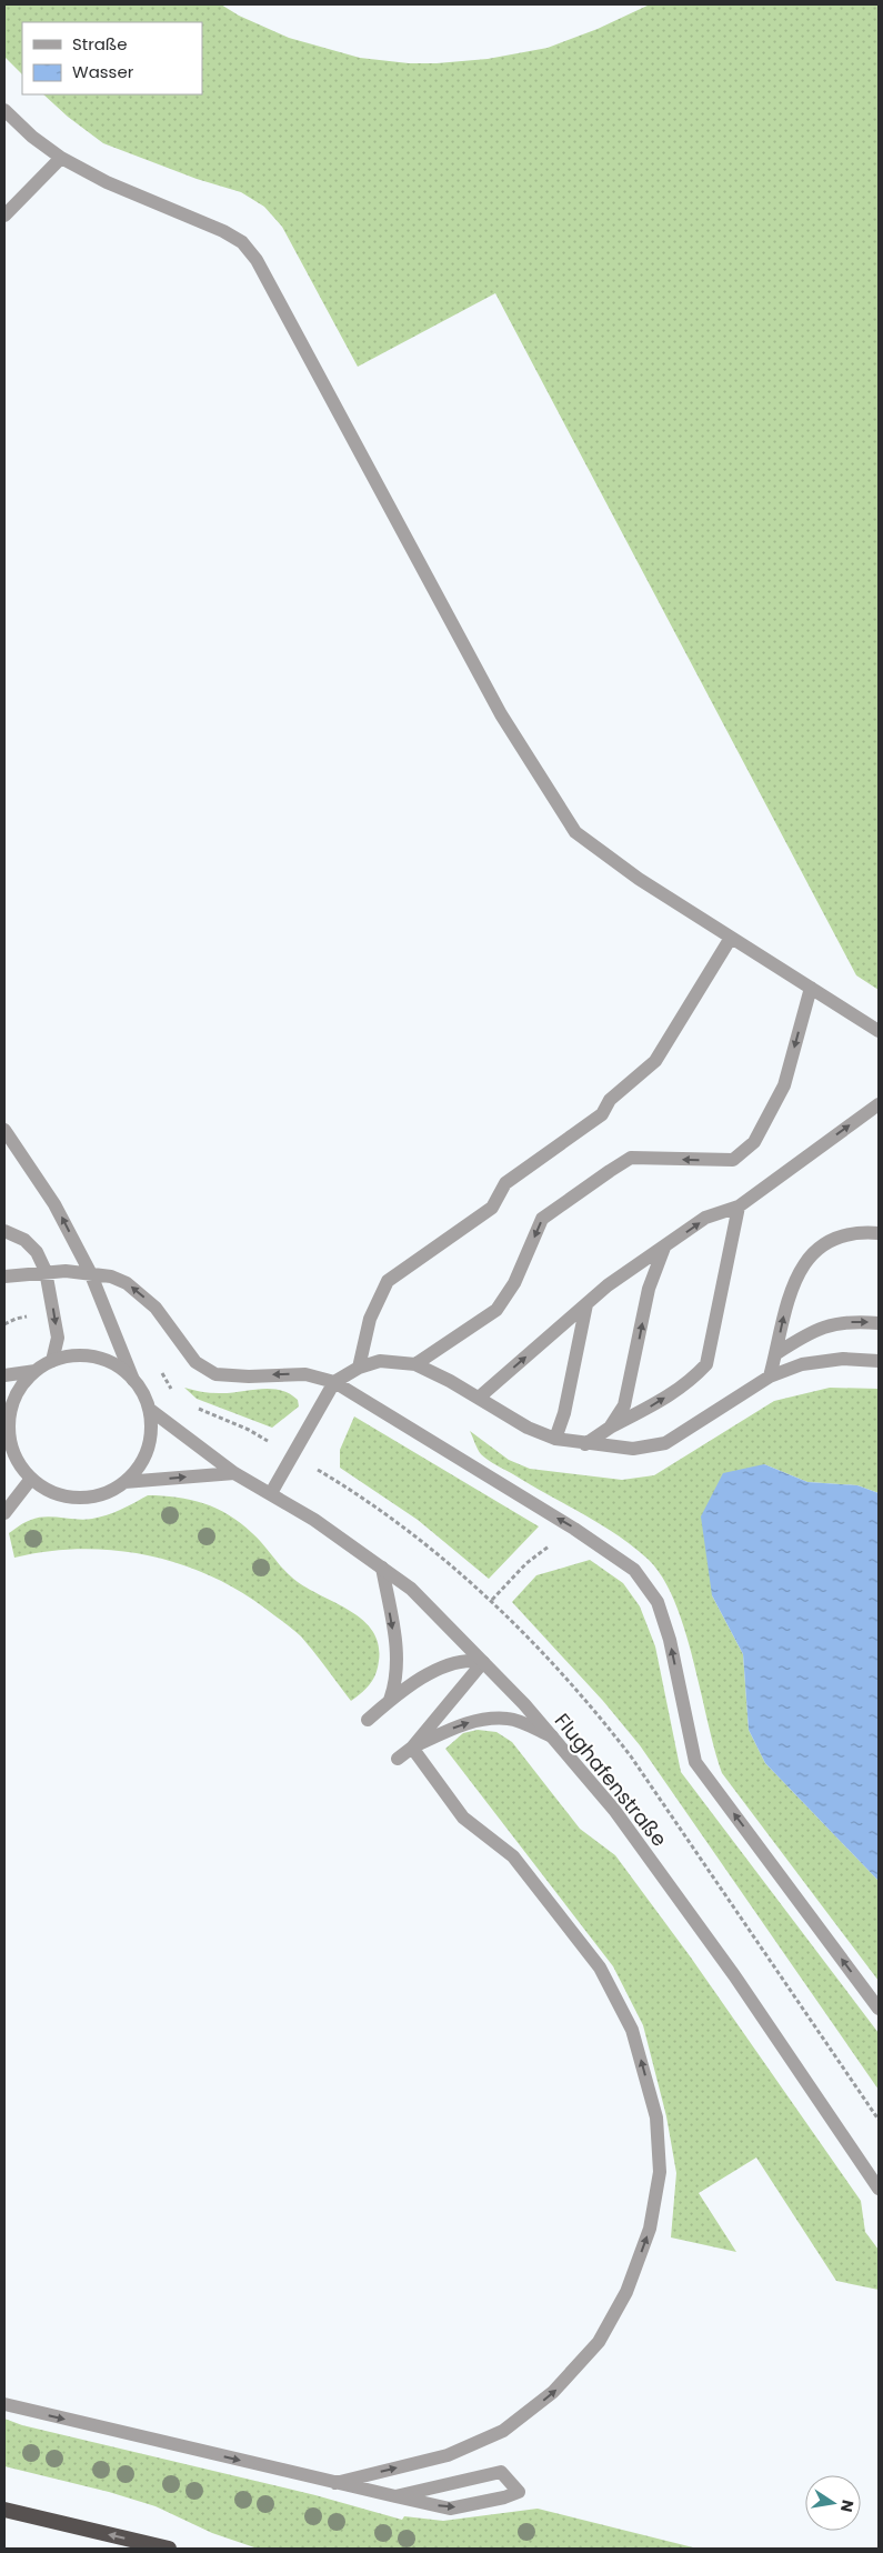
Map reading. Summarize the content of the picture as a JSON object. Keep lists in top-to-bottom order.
{
  "streets": {
    "street": ["Flughafenstraße"]
  },
  "legend": ["Straße", "Wasser"],
  "north": "right"
}
